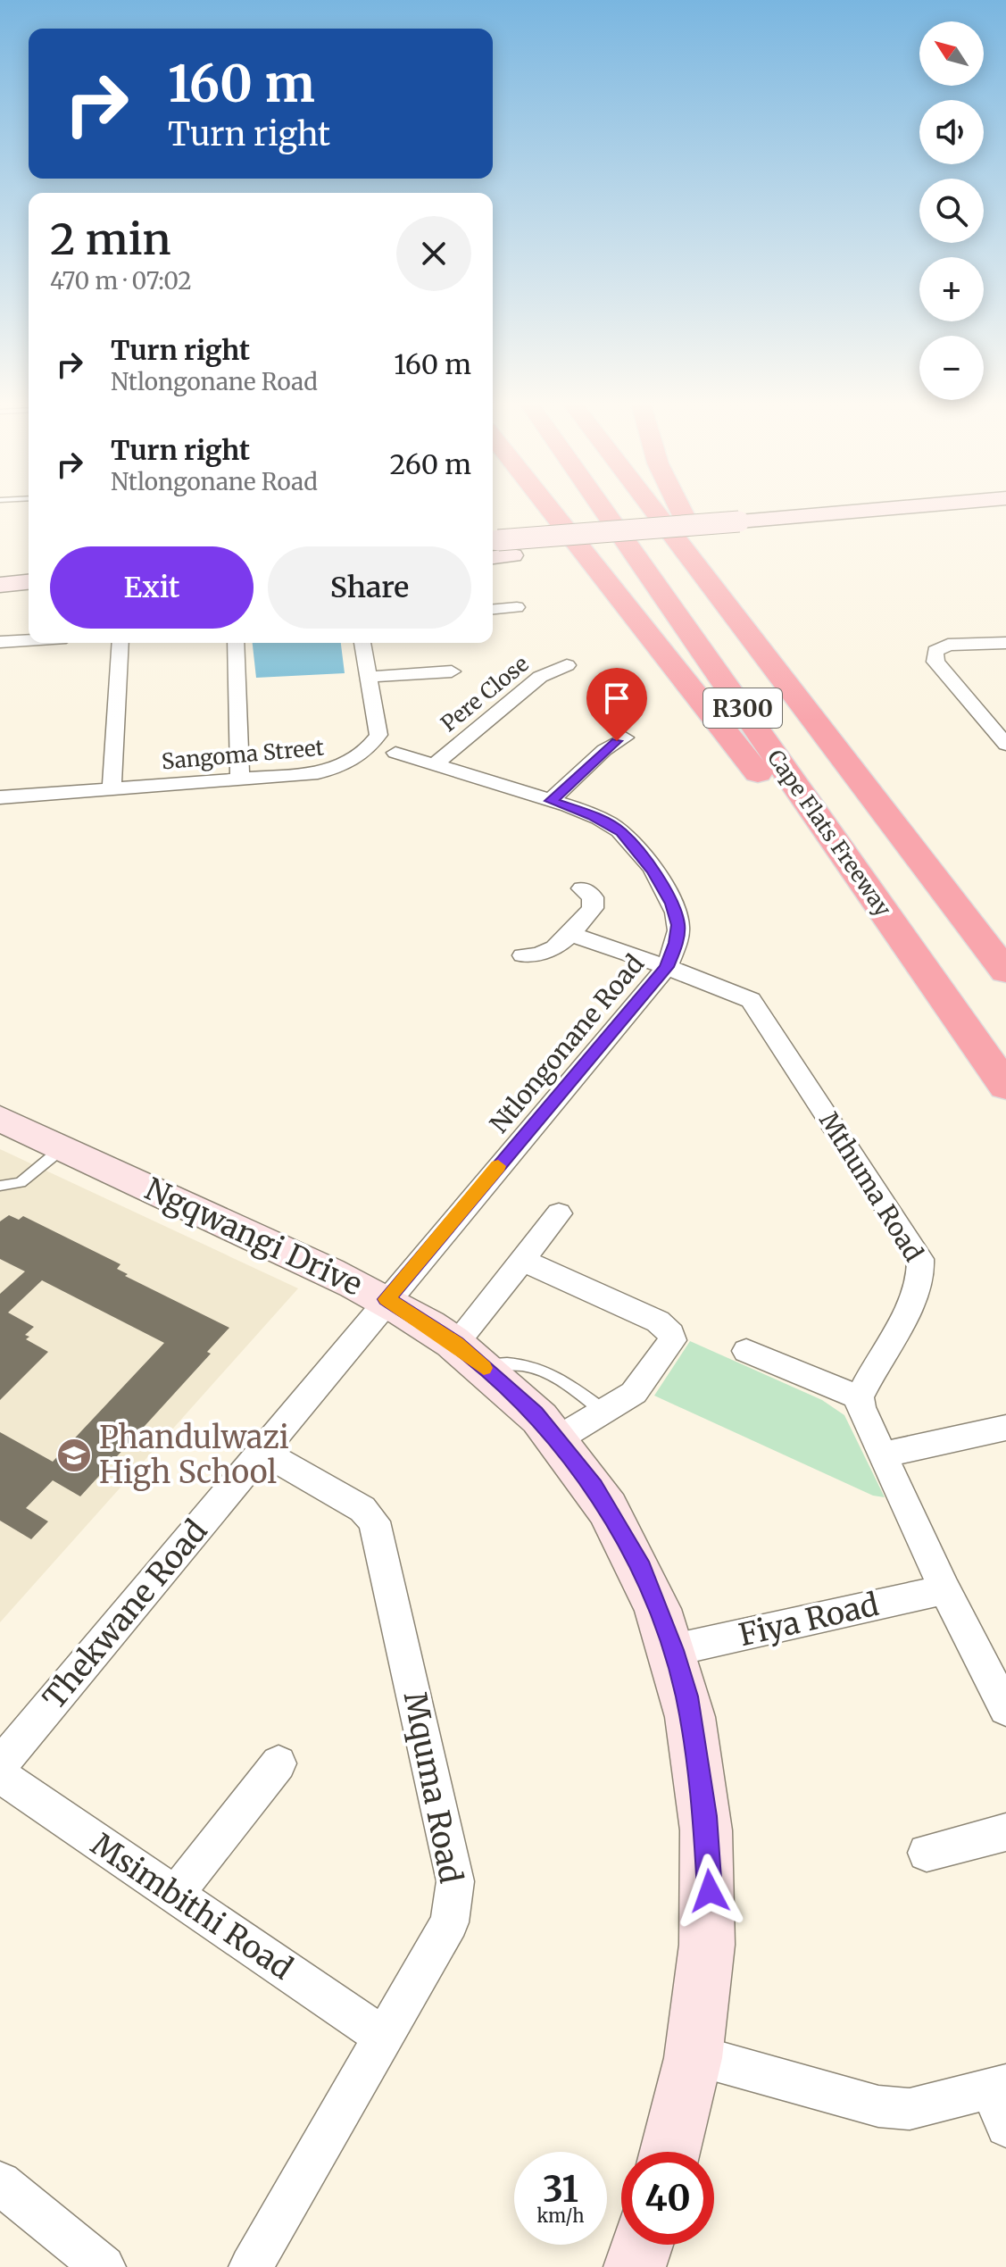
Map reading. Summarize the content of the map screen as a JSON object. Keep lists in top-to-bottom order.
{
  "streets": {
    "highway": ["R300", "Cape Flats Freeway"],
    "main road": ["Ngqwangi Drive"],
    "street": [
      "Pere Close",
      "Sangoma Street",
      "Ntlongonane Road",
      "Mthuma Road",
      "Thekwane Road",
      "Fiya Road",
      "Mquma Road",
      "Msimbithi Road"
    ]
  },
  "crossings": [
    ["Pere Close", "Ntlongonane Road"],
    ["Ntlongonane Road", "Mthuma Road"],
    ["Ntlongonane Road", "Ngqwangi Drive"],
    ["Ntlongonane Road", "Thekwane Road"],
    ["Ngqwangi Drive", "Thekwane Road"],
    ["Ngqwangi Drive", "Fiya Road"],
    ["Thekwane Road", "Mquma Road"],
    ["Mquma Road", "Msimbithi Road"]
  ],
  "places": {
    "school or university": ["Phandulwazi High School"]
  },
  "north": "top left",
  "page": {
    "map_buttons": ["+", "−"],
    "turn": ["160 m", "Turn right"],
    "heading": ["2 min", "470 m · 07:02"],
    "list": [
      {
        "name": "Turn right",
        "note": "Ntlongonane Road",
        "value": "160 m"
      },
      {
        "name": "Turn right",
        "note": "Ntlongonane Road",
        "value": "260 m"
      }
    ],
    "buttons": ["Exit", "Share"],
    "speed": "31 km/h",
    "limit": "40"
  }
}
